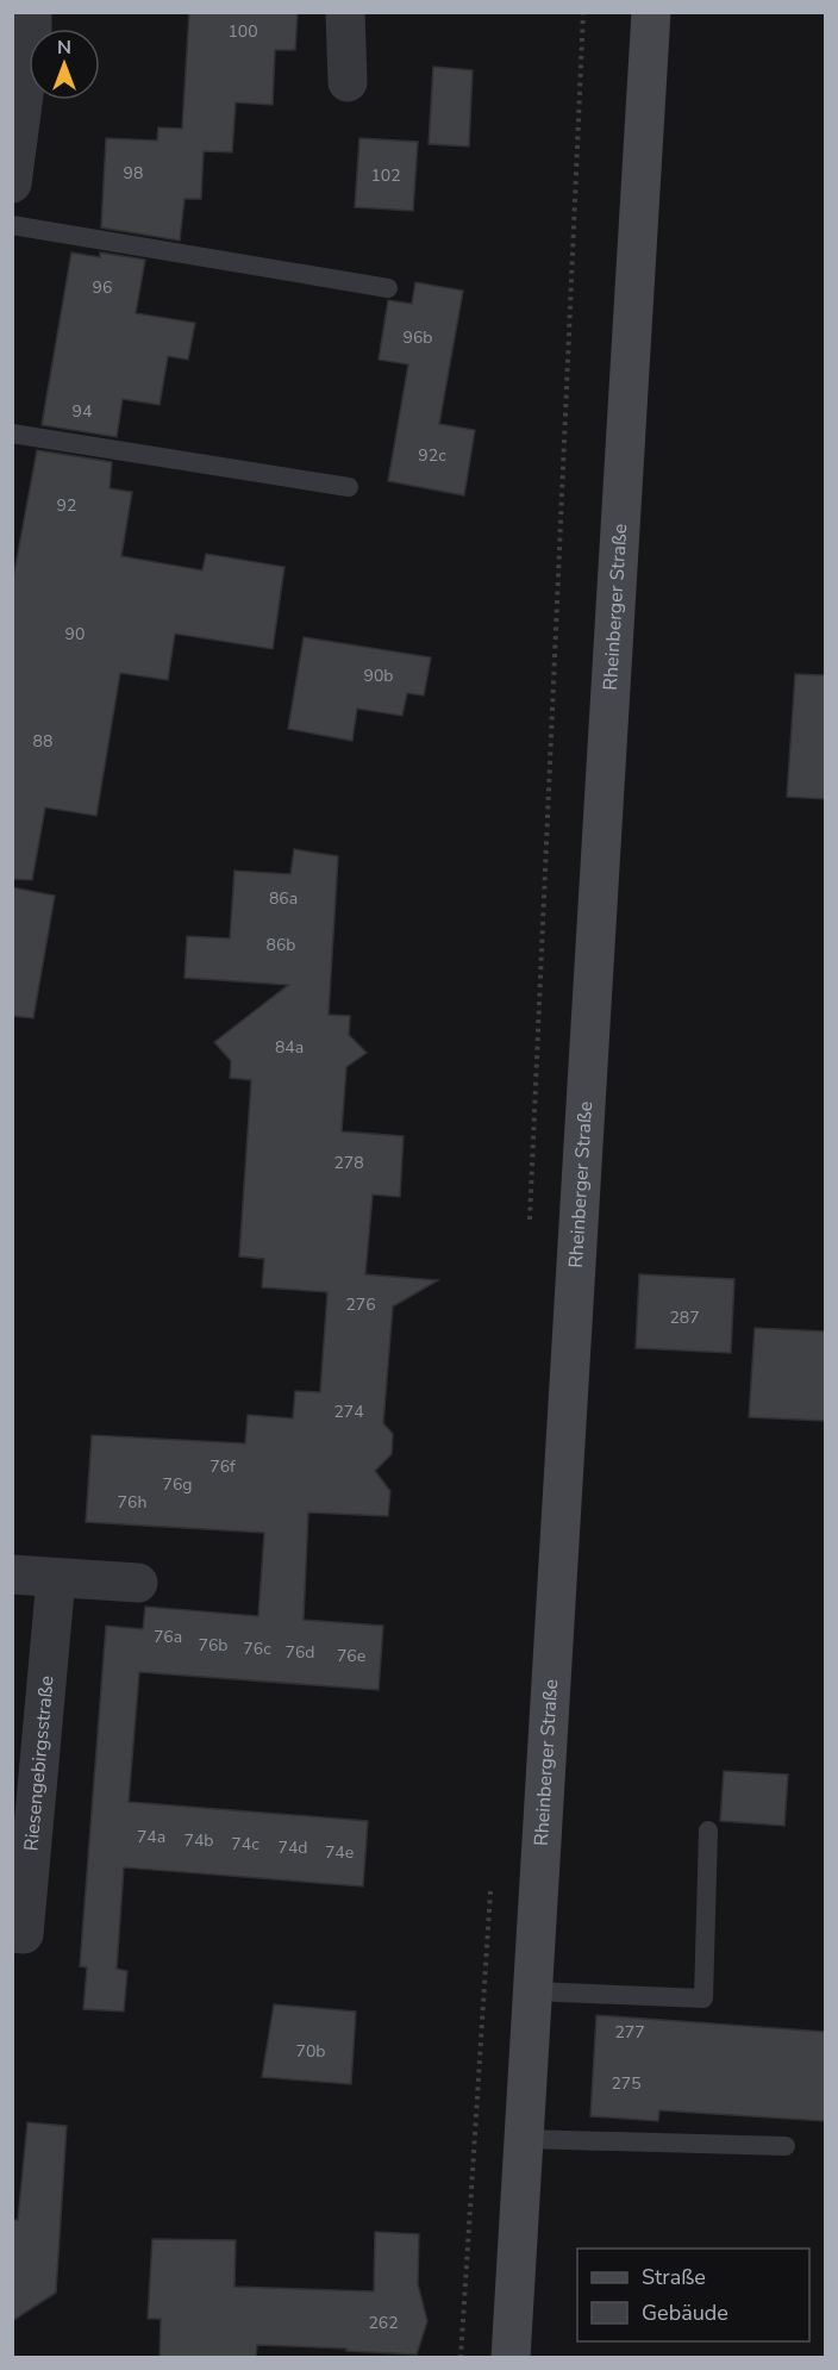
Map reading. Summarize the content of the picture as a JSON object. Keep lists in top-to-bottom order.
{
  "streets": {
    "main road": ["Rheinberger Straße"],
    "street": ["Riesengebirgsstraße"]
  },
  "house_numbers": [
    "100",
    "98",
    "102",
    "96",
    "96b",
    "94",
    "92c",
    "92",
    "90",
    "90b",
    "88",
    "86a",
    "86b",
    "84a",
    "278",
    "276",
    "287",
    "274",
    "76f",
    "76g",
    "76h",
    "76a",
    "76b",
    "76c",
    "76d",
    "76e",
    "74a",
    "74b",
    "74c",
    "74d",
    "74e",
    "277",
    "70b",
    "275",
    "262"
  ],
  "legend": ["Straße", "Gebäude"],
  "north": "top"
}
